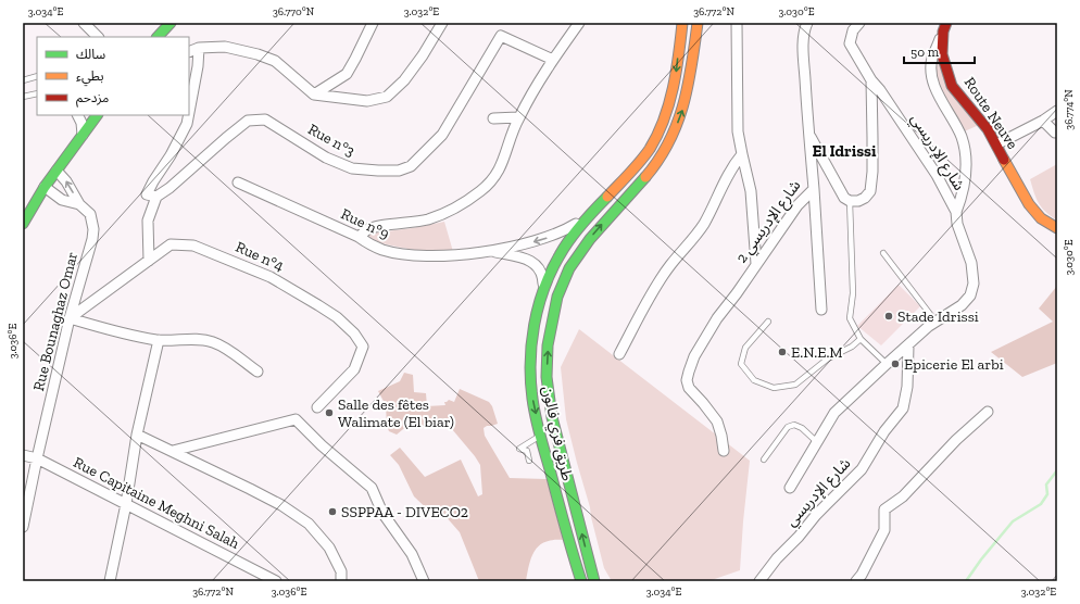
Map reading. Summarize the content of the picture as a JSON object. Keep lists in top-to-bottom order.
{
  "streets": {
    "main road": ["Route Neuve", "طريق فري فالون"],
    "street": [
      "Rue n°3",
      "شارع الإدريسي",
      "شارع الإدريسي 2",
      "Rue n°9",
      "Rue n°4",
      "Rue Bounaghaz Omar",
      "Rue Capitaine Meghni Salah"
    ]
  },
  "crossings": [
    ["Rue n°4", "Rue Bounaghaz Omar"],
    ["Rue Bounaghaz Omar", "Rue Capitaine Meghni Salah"]
  ],
  "districts": ["El Idrissi"],
  "places": [
    "Stade Idrissi",
    "E.N.E.M",
    "Epicerie El arbi",
    "Salle des fêtes Walimate (El biar)",
    "SSPPAA - DIVECO2"
  ],
  "legend": ["سالك", "بطيء", "مزدحم"],
  "scale_bar": "50 m",
  "coordinates": [
    "3.034°E",
    "36.770°N",
    "3.032°E",
    "36.772°N",
    "3.030°E",
    "36.774°N",
    "3.036°E"
  ]
}
